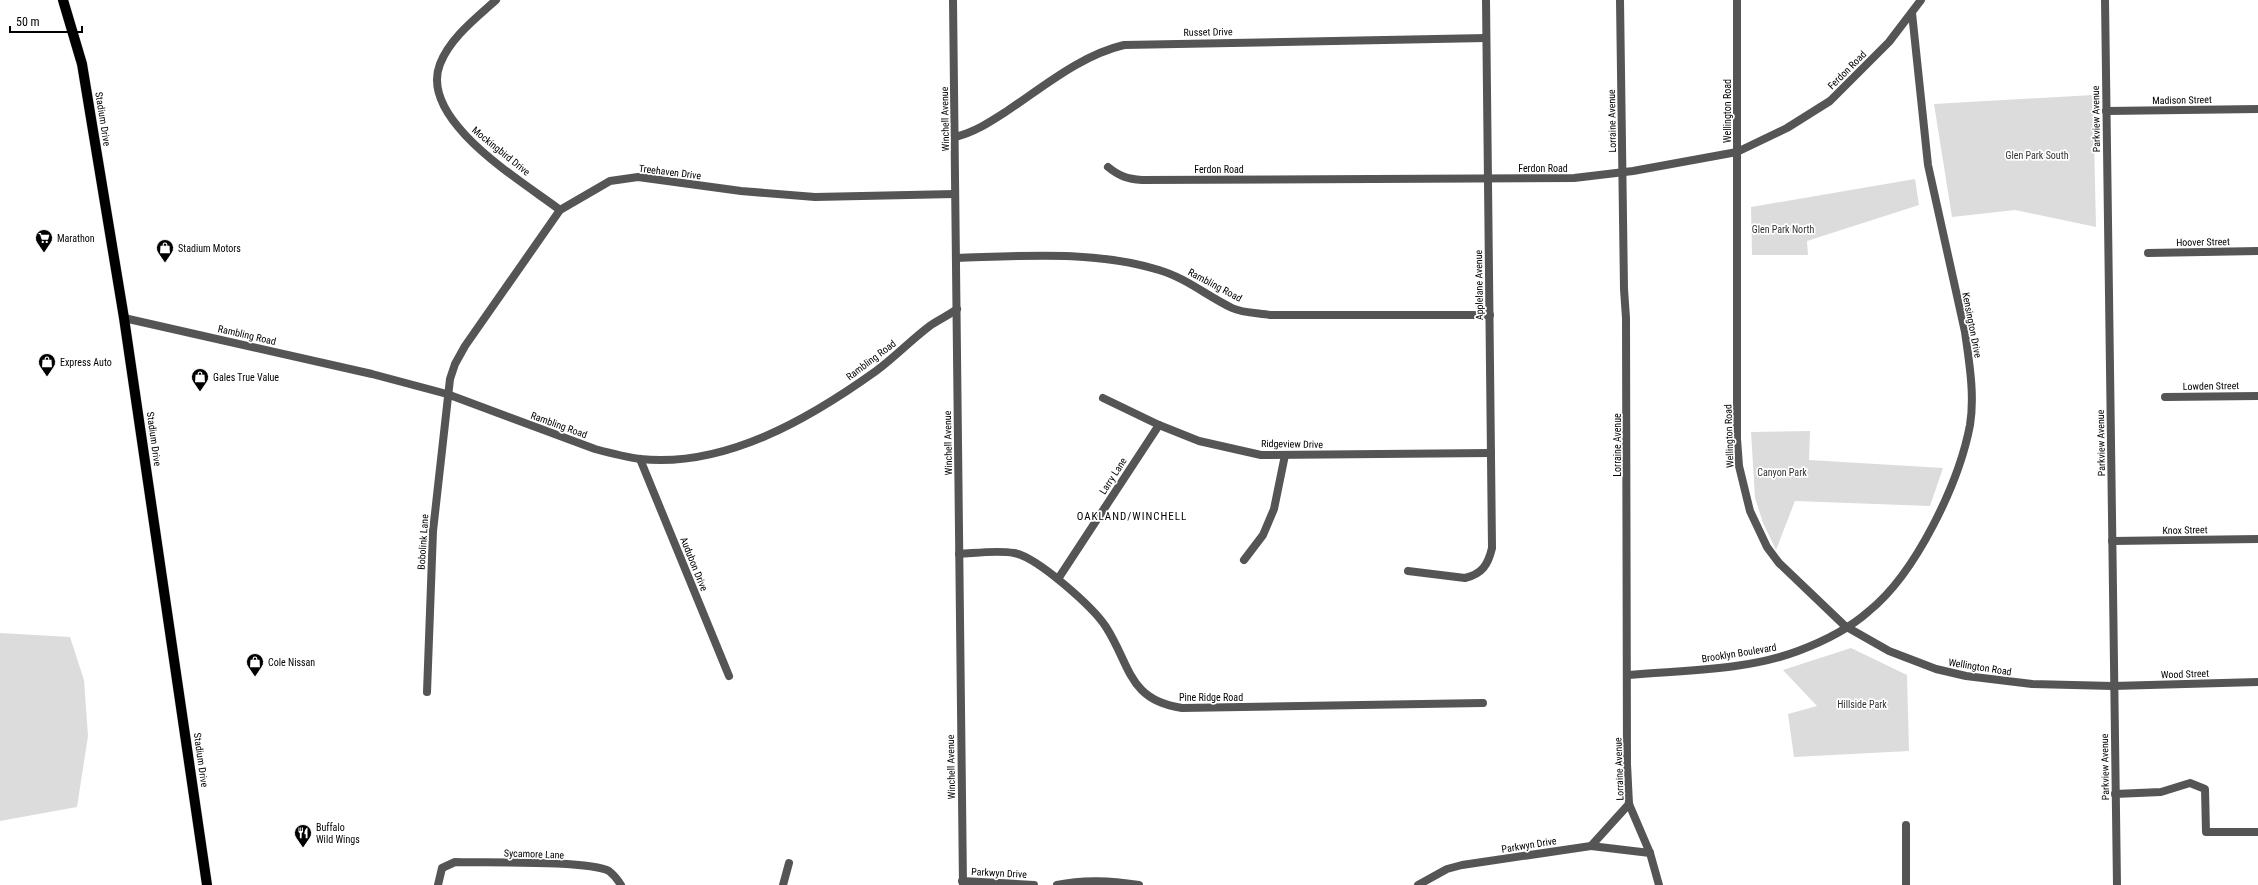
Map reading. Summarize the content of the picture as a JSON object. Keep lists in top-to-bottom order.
{
  "streets": {
    "main road": ["Stadium Drive"],
    "street": [
      "Russet Drive",
      "Ferdon Road",
      "Madison Street",
      "Wellington Road",
      "Winchell Avenue",
      "Parkview Avenue",
      "Lorraine Avenue",
      "Mockingbird Drive",
      "Treehaven Drive",
      "Hoover Street",
      "Rambling Road",
      "Applelane Avenue",
      "Kensington Drive",
      "Lowden Street",
      "Ridgeview Drive",
      "Larry Lane",
      "Knox Street",
      "Bobolink Lane",
      "Audubon Drive",
      "Brooklyn Boulevard",
      "Wood Street",
      "Pine Ridge Road",
      "Parkwyn Drive",
      "Sycamore Lane"
    ]
  },
  "crossings": [
    ["Russet Drive", "Winchell Avenue"],
    ["Russet Drive", "Applelane Avenue"],
    ["Ferdon Road", "Wellington Road"],
    ["Ferdon Road", "Lorraine Avenue"],
    ["Ferdon Road", "Applelane Avenue"],
    ["Ferdon Road", "Kensington Drive"],
    ["Madison Street", "Parkview Avenue"],
    ["Wellington Road", "Parkview Avenue"],
    ["Wellington Road", "Kensington Drive"],
    ["Wellington Road", "Brooklyn Boulevard"],
    ["Wellington Road", "Wood Street"],
    ["Stadium Drive", "Rambling Road"],
    ["Winchell Avenue", "Treehaven Drive"],
    ["Winchell Avenue", "Rambling Road"],
    ["Winchell Avenue", "Pine Ridge Road"],
    ["Winchell Avenue", "Parkwyn Drive"],
    ["Parkview Avenue", "Knox Street"],
    ["Parkview Avenue", "Wood Street"],
    ["Lorraine Avenue", "Brooklyn Boulevard"],
    ["Lorraine Avenue", "Parkwyn Drive"],
    ["Mockingbird Drive", "Treehaven Drive"],
    ["Treehaven Drive", "Rambling Road"],
    ["Treehaven Drive", "Bobolink Lane"],
    ["Rambling Road", "Applelane Avenue"],
    ["Rambling Road", "Bobolink Lane"],
    ["Rambling Road", "Audubon Drive"],
    ["Applelane Avenue", "Ridgeview Drive"],
    ["Kensington Drive", "Brooklyn Boulevard"],
    ["Ridgeview Drive", "Larry Lane"],
    ["Larry Lane", "Pine Ridge Road"]
  ],
  "districts": ["OAKLAND/WINCHELL"],
  "parks": [
    "Glen Park South",
    "Glen Park North",
    "Canyon Park",
    "Hillside Park"
  ],
  "places": {
    "supermarket": ["Marathon"],
    "shop": [
      "Stadium Motors",
      "Express Auto",
      "Gales True Value",
      "Cole Nissan"
    ],
    "restaurant": ["Buffalo Wild Wings"]
  },
  "scale_bar": "50 m"
}
